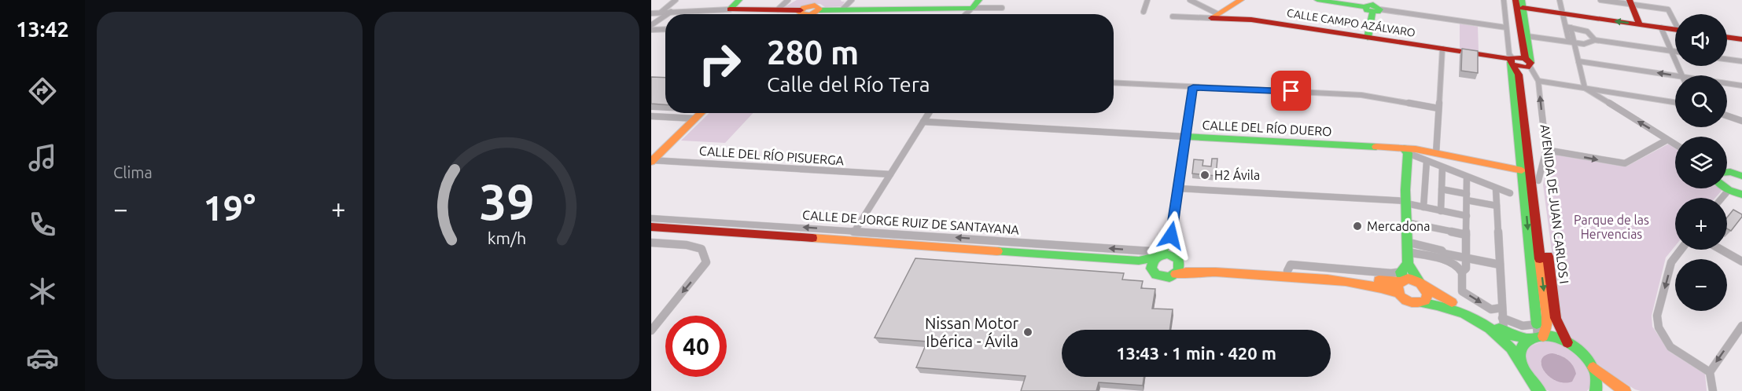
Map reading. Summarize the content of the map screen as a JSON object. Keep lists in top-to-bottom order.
{
  "streets": {
    "main road": [
      "CALLE CAMPO AZÁLVARO",
      "CALLE DEL RÍO DUERO",
      "AVENIDA DE JUAN CARLOS I",
      "CALLE DE JORGE RUIZ DE SANTAYANA"
    ],
    "street": ["CALLE DEL RÍO PISUERGA"]
  },
  "crossings": [
    ["CALLE CAMPO AZÁLVARO", "AVENIDA DE JUAN CARLOS I"],
    ["CALLE DEL RÍO DUERO", "AVENIDA DE JUAN CARLOS I"],
    ["AVENIDA DE JUAN CARLOS I", "CALLE DE JORGE RUIZ DE SANTAYANA"]
  ],
  "parks": ["Parque de las Hervencias"],
  "places": ["H2 Ávila", "Mercadona", "Nissan Motor Ibérica - Ávila"],
  "page": {
    "tabs": "13:42",
    "tile": "Clima",
    "map_buttons": ["+", "−"],
    "turn": ["280 m", "Calle del Río Tera"],
    "heat": ["−", "19°", "+"],
    "limit": "40",
    "trip": "13:43 · 1 min · 420 m",
    "gauge": ["39", "km/h"]
  }
}
